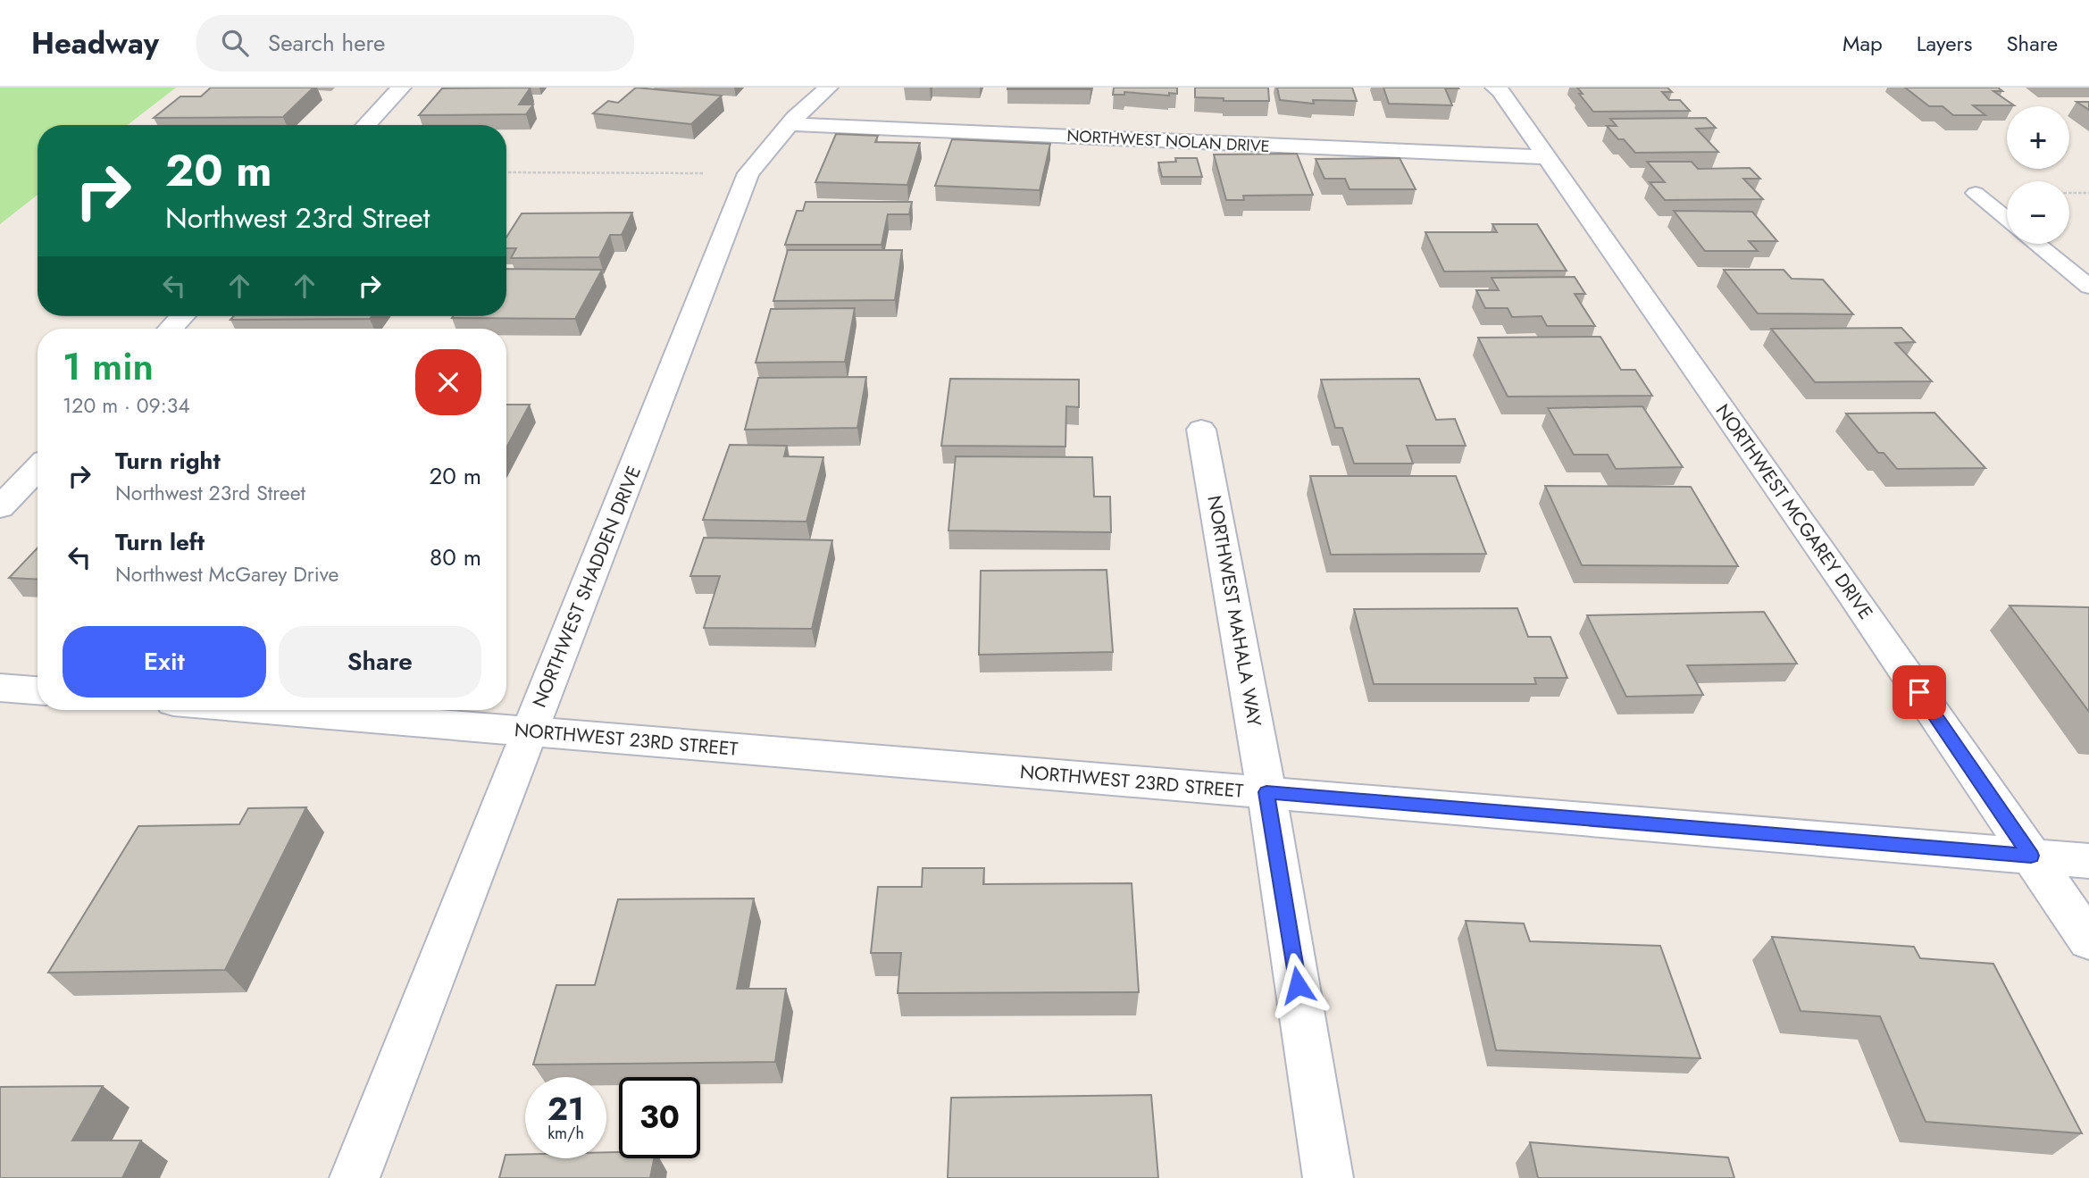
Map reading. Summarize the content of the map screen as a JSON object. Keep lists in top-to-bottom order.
{
  "streets": {
    "street": [
      "NORTHWEST NOLAN DRIVE",
      "NORTHWEST MCGAREY DRIVE",
      "NORTHWEST SHADDEN DRIVE",
      "NORTHWEST MAHALA WAY",
      "NORTHWEST 23RD STREET"
    ]
  },
  "crossings": [
    ["NORTHWEST NOLAN DRIVE", "NORTHWEST MCGAREY DRIVE"],
    ["NORTHWEST NOLAN DRIVE", "NORTHWEST SHADDEN DRIVE"],
    ["NORTHWEST MCGAREY DRIVE", "NORTHWEST 23RD STREET"],
    ["NORTHWEST SHADDEN DRIVE", "NORTHWEST 23RD STREET"],
    ["NORTHWEST MAHALA WAY", "NORTHWEST 23RD STREET"]
  ],
  "page": {
    "header": "Headway",
    "search": "Search here",
    "nav": ["Map", "Layers", "Share"],
    "map_buttons": ["+", "−"],
    "turn": ["20 m", "Northwest 23rd Street"],
    "heading": ["1 min", "120 m · 09:34"],
    "list": [
      {
        "name": "Turn right",
        "note": "Northwest 23rd Street",
        "value": "20 m"
      },
      {
        "name": "Turn left",
        "note": "Northwest McGarey Drive",
        "value": "80 m"
      }
    ],
    "buttons": ["Exit", "Share"],
    "speed": "21 km/h",
    "limit": "30"
  }
}
